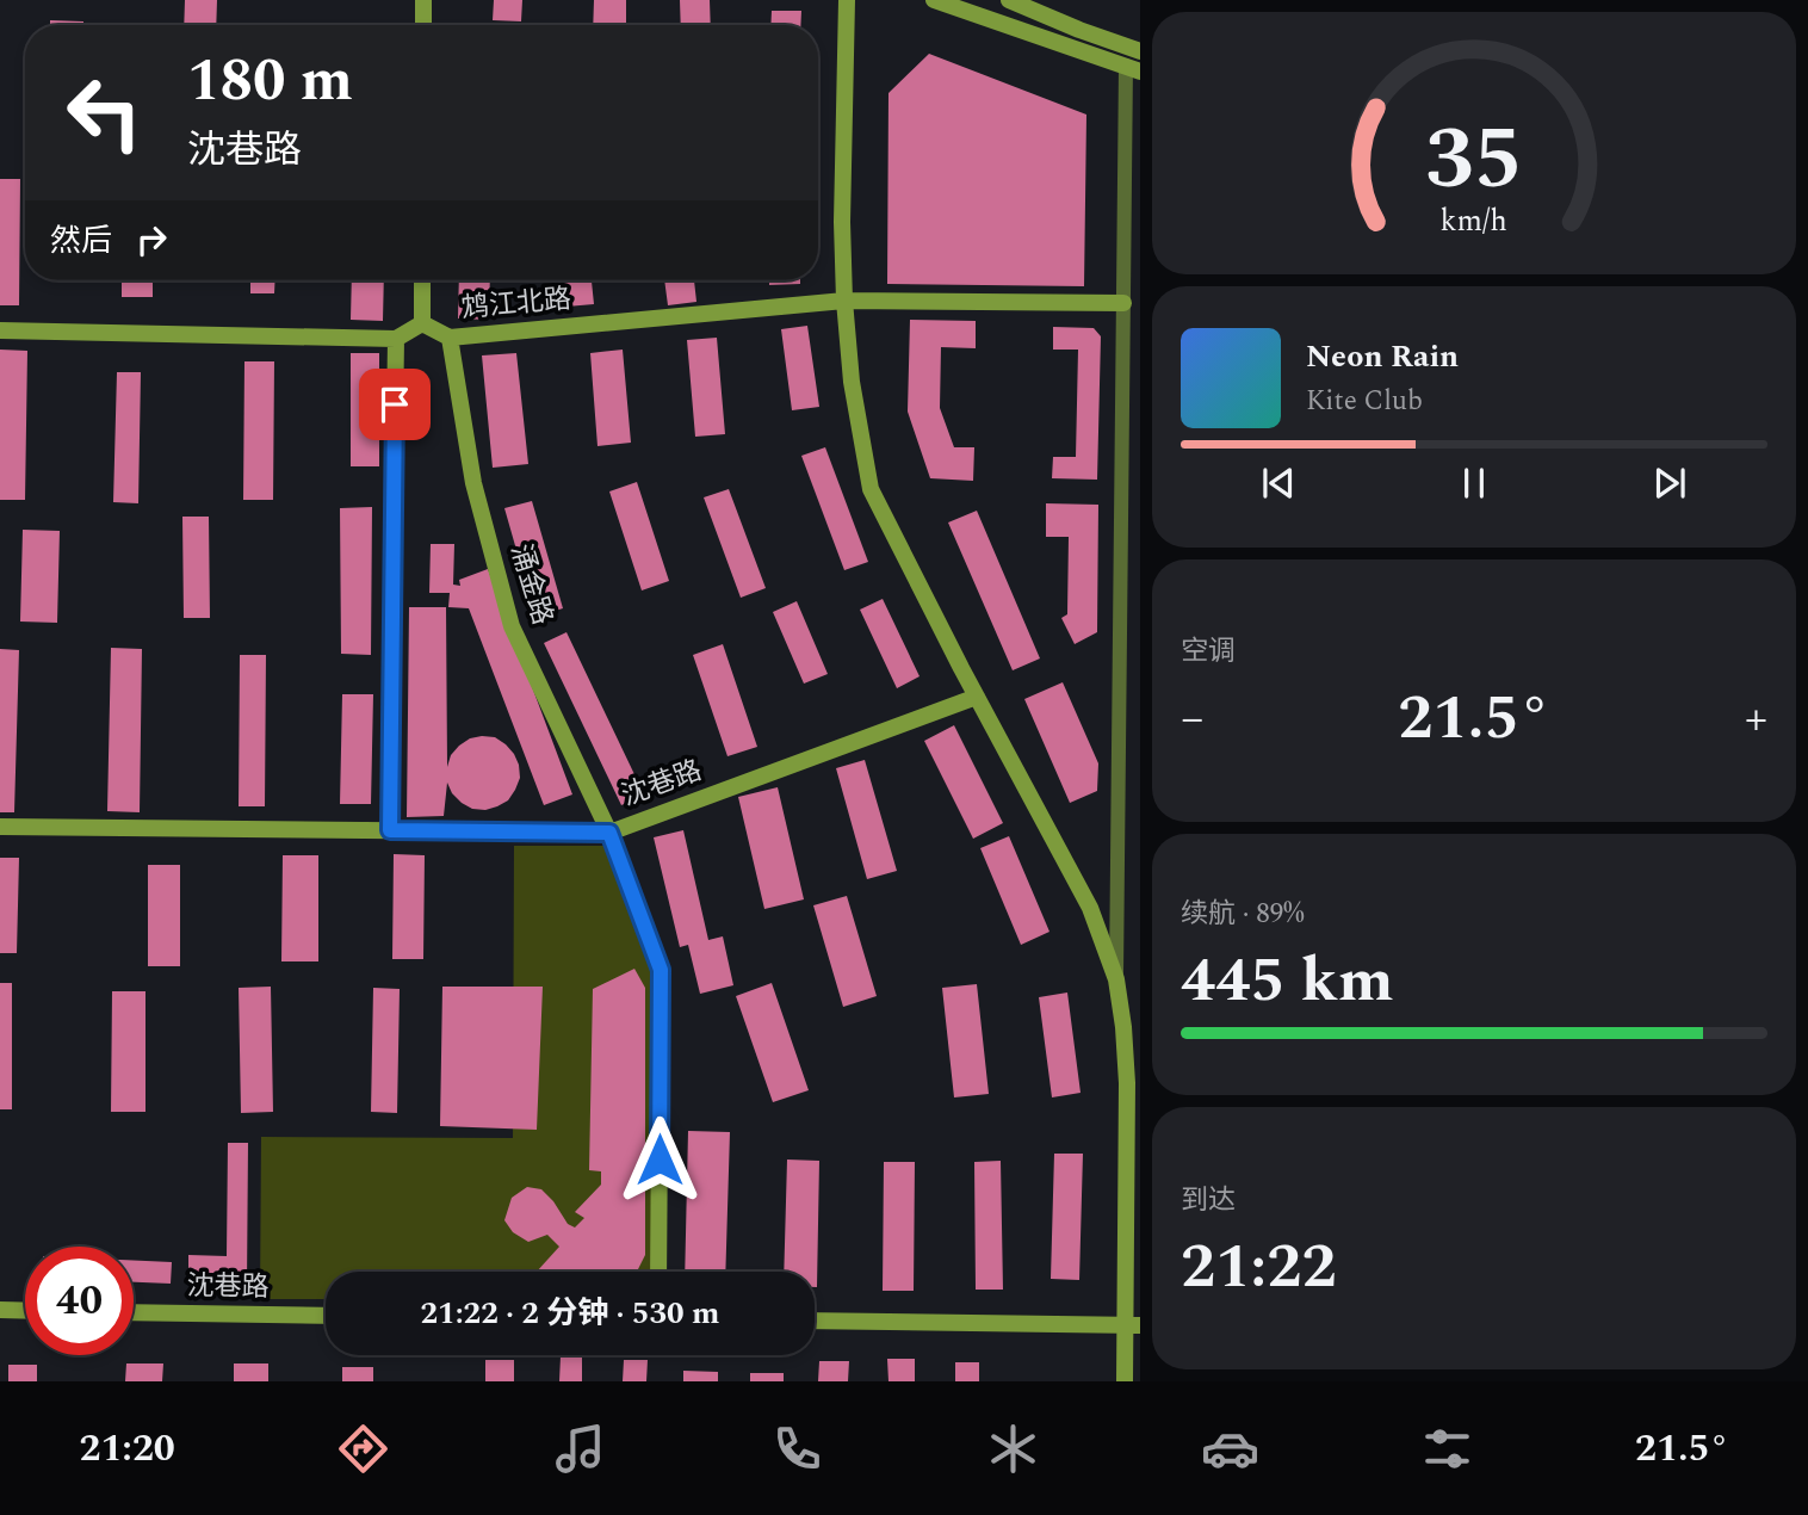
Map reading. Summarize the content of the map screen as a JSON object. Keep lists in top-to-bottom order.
{
  "streets": {
    "street": ["鸩江北路", "涌金路", "沈巷路"]
  },
  "crossings": [
    ["鸩江北路", "涌金路"],
    ["涌金路", "沈巷路"]
  ],
  "page": {
    "turn": ["180 m", "沈巷路"],
    "then": "然后",
    "song": ["Neon Rain", "Kite Club"],
    "tile": [
      "空调",
      ["续航 · 89%", "445 km"],
      ["到达", "21:22"]
    ],
    "heat": ["−", "21.5°", "+"],
    "limit": "40",
    "trip": "21:22 · 2 分钟 · 530 m",
    "tabs": ["21:20", "21.5°"],
    "gauge": ["35", "km/h"]
  }
}
